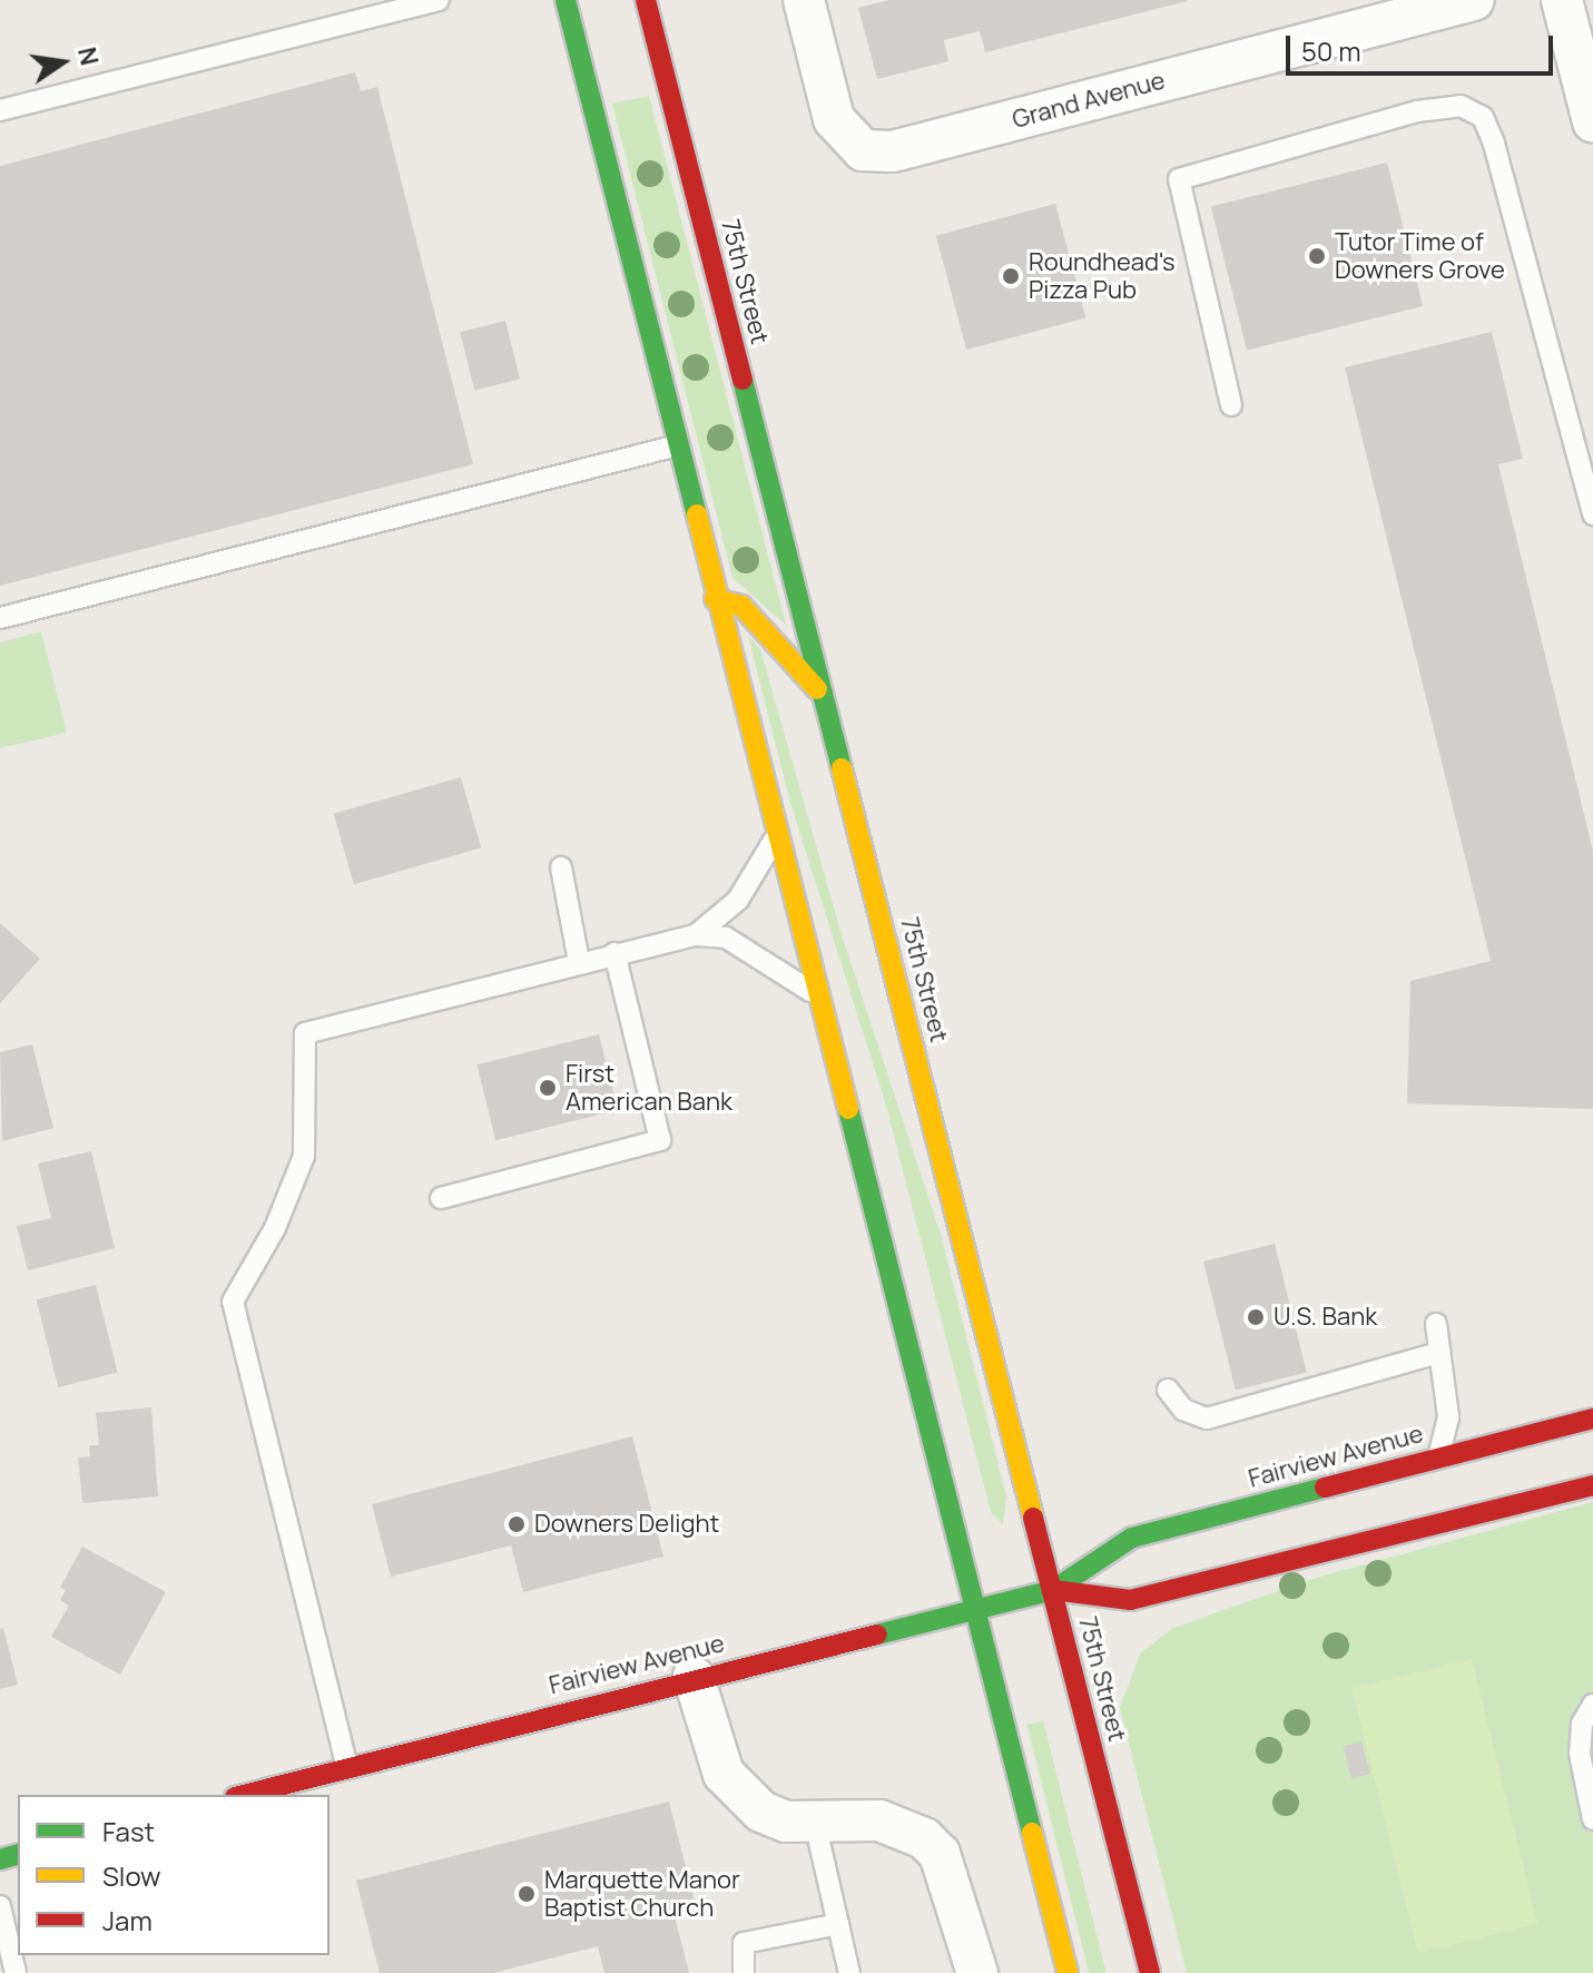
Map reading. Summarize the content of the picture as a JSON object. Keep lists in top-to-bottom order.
{
  "streets": {
    "main road": ["75th Street", "Fairview Avenue"],
    "street": ["Grand Avenue"]
  },
  "crossings": [
    ["75th Street", "Fairview Avenue"]
  ],
  "places": [
    "Tutor Time of Downers Grove",
    "Roundhead's Pizza Pub",
    "First American Bank",
    "U.S. Bank",
    "Downers Delight",
    "Marquette Manor Baptist Church"
  ],
  "legend": ["Fast", "Slow", "Jam"],
  "scale_bar": "50 m",
  "north": "right"
}
